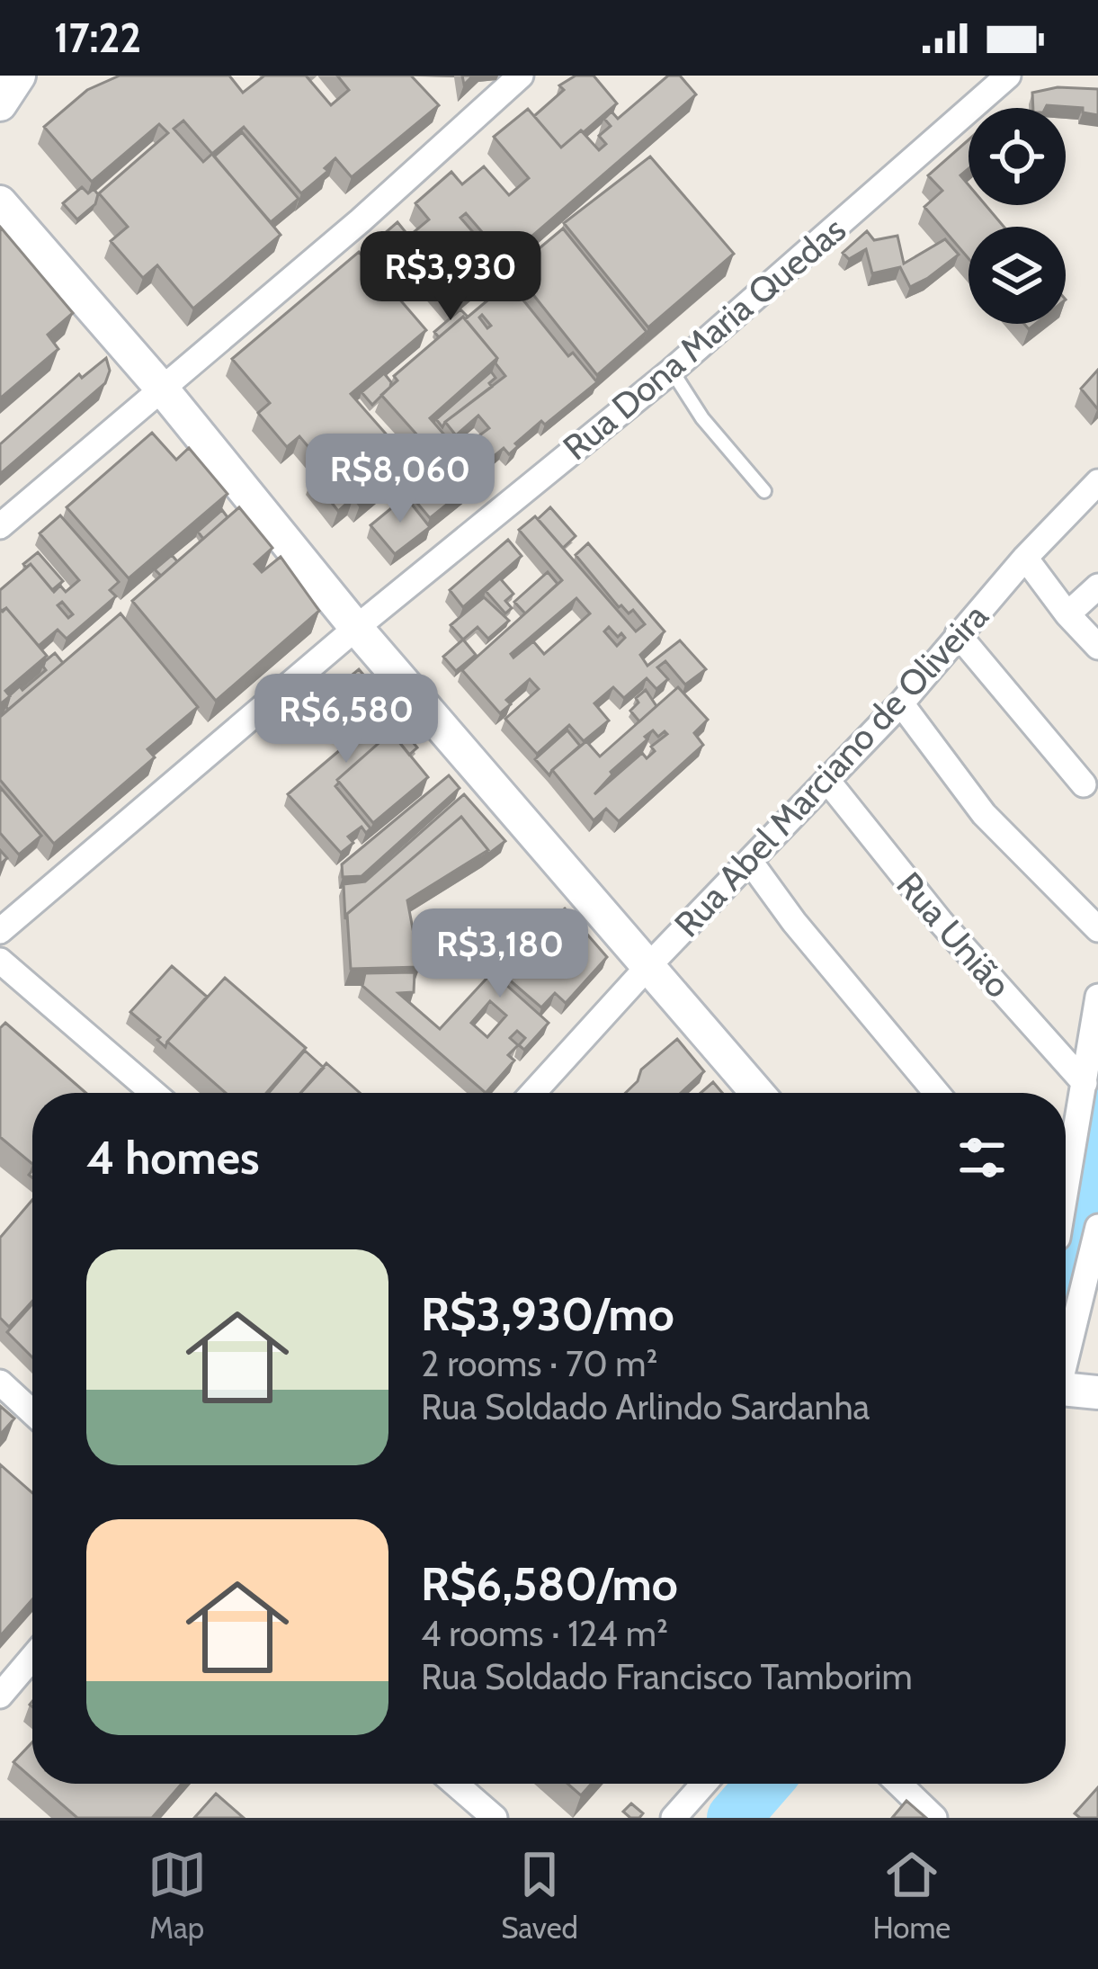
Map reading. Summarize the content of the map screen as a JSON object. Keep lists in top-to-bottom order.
{
  "streets": {
    "street": ["Rua Dona Maria Quedas", "Rua Abel Marciano de Oliveira", "Rua União"]
  },
  "crossings": [
    ["Rua Abel Marciano de Oliveira", "Rua União"]
  ],
  "page": {
    "status": "17:22",
    "price": [
      "R$3,930",
      "R$8,060",
      "R$6,580",
      "R$3,180"
    ],
    "heading": "4 homes",
    "list": [
      {
        "name": "R$3,930/mo",
        "note": "2 rooms · 70 m² · Rua Soldado Arlindo Sardanha"
      },
      {
        "name": "R$6,580/mo",
        "note": "4 rooms · 124 m² · Rua Soldado Francisco Tamborim"
      }
    ],
    "tabs": ["Map", "Saved", "Home"]
  }
}
